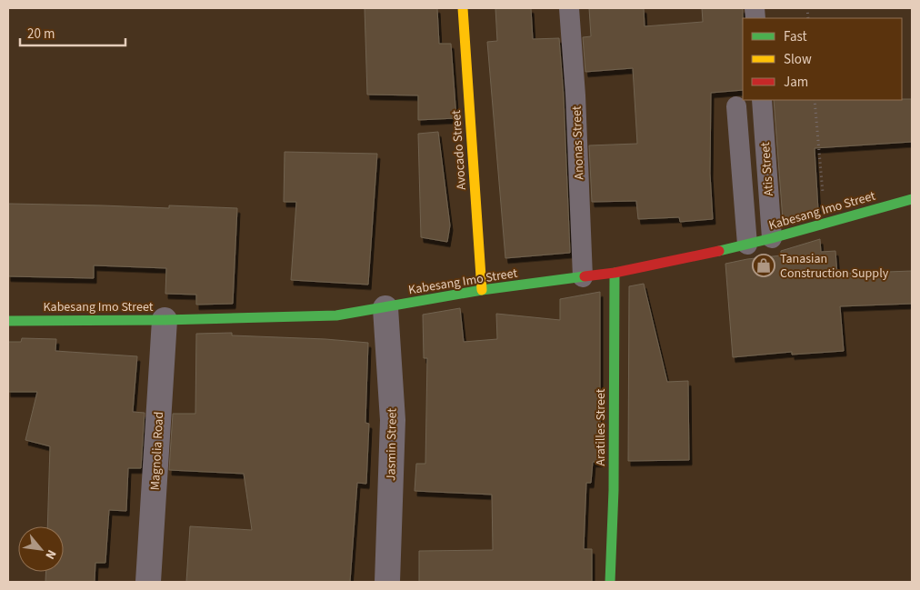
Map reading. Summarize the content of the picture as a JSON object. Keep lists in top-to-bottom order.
{
  "streets": {
    "main road": ["Avocado Street", "Kabesang Imo Street", "Aratilles Street"],
    "street": ["Jasmin Street", "Magnolia Road"],
    "lane": ["Anonas Street", "Atis Street"]
  },
  "crossings": [
    ["Anonas Street", "Kabesang Imo Street"],
    ["Avocado Street", "Kabesang Imo Street"],
    ["Atis Street", "Kabesang Imo Street"],
    ["Kabesang Imo Street", "Aratilles Street"],
    ["Kabesang Imo Street", "Jasmin Street"],
    ["Kabesang Imo Street", "Magnolia Road"]
  ],
  "places": {
    "shop": ["Tanasian Construction Supply"]
  },
  "legend": ["Fast", "Slow", "Jam"],
  "scale_bar": "20 m",
  "north": "bottom right"
}
